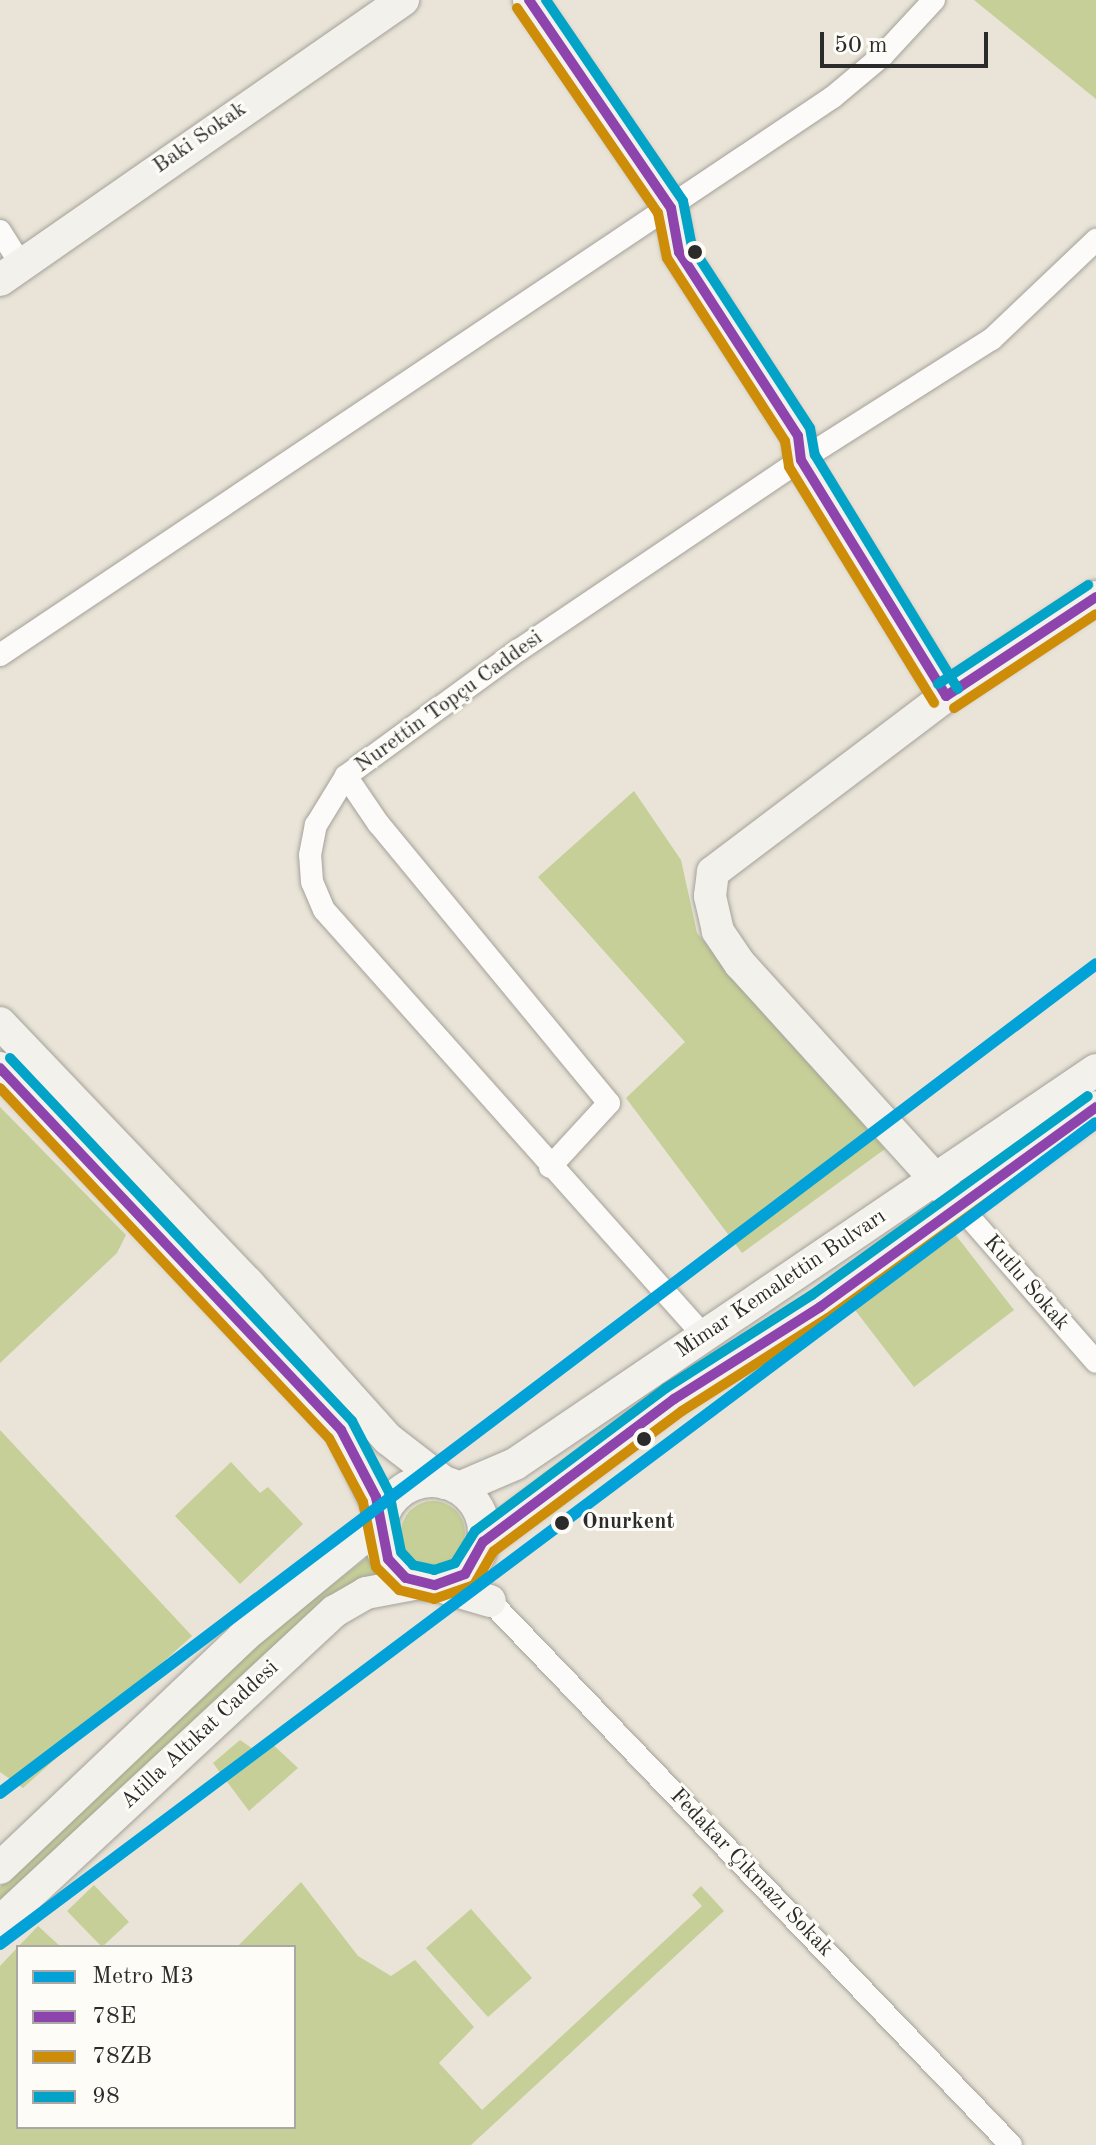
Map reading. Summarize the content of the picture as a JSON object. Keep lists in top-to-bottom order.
{
  "streets": {
    "street": [
      "Baki Sokak",
      "Nurettin Topçu Caddesi",
      "Kutlu Sokak",
      "Mimar Kemalettin Bulvarı",
      "Atilla Altıkat Caddesi",
      "Fedakar Çıkmazı Sokak"
    ]
  },
  "crossings": [
    ["Nurettin Topçu Caddesi", "Mimar Kemalettin Bulvarı"],
    ["Kutlu Sokak", "Mimar Kemalettin Bulvarı"],
    ["Mimar Kemalettin Bulvarı", "Atilla Altıkat Caddesi"]
  ],
  "places": ["Onurkent"],
  "lines": [
    "transit line 78E",
    "transit line 98",
    "transit line 78ZB",
    "metro line M3"
  ],
  "legend": [
    "Metro M3",
    "78E",
    "78ZB",
    "98"
  ],
  "scale_bar": "50 m"
}
